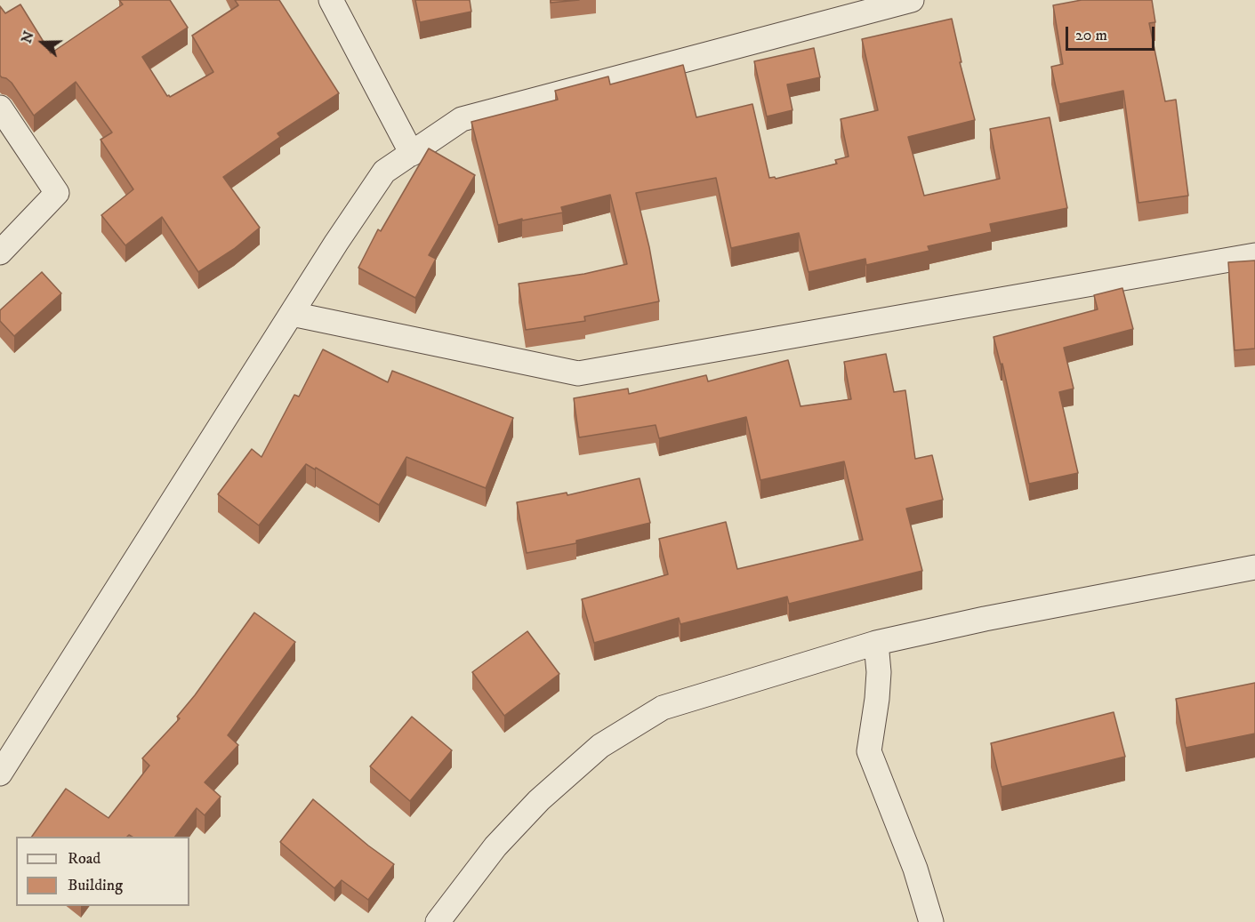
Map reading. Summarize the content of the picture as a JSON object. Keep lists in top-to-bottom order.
{
  "legend": ["Road", "Building"],
  "scale_bar": "20 m",
  "north": "left"
}
